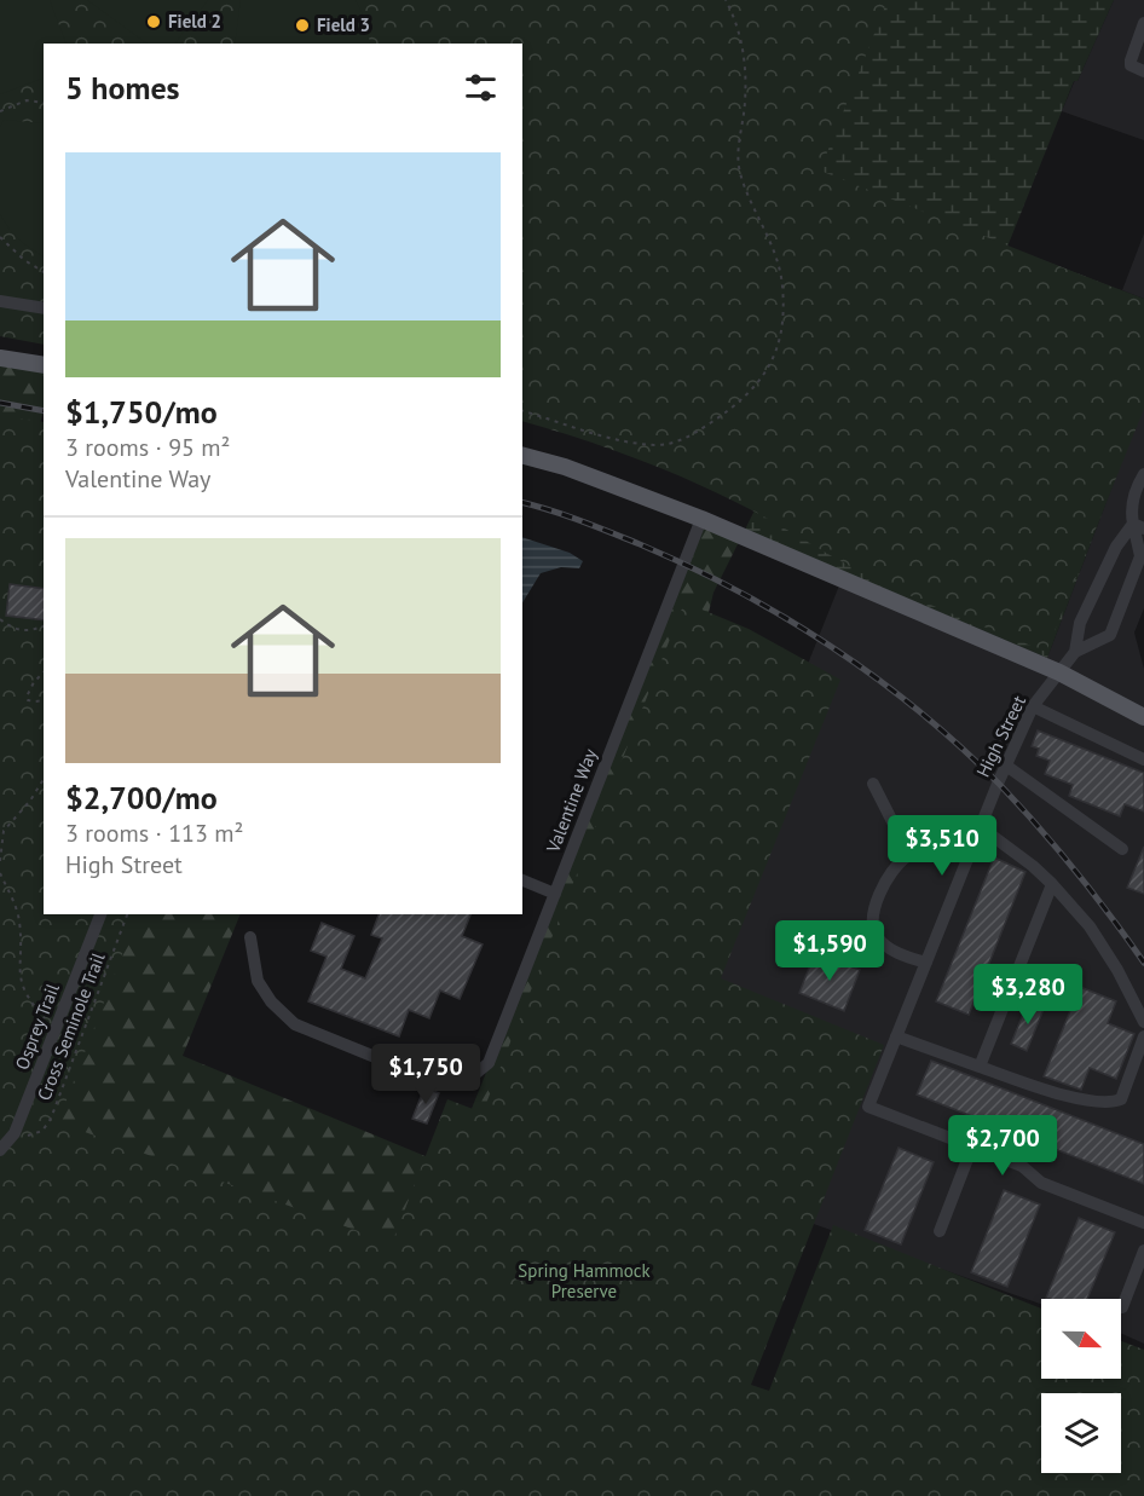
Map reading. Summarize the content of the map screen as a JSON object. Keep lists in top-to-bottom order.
{
  "streets": {
    "street": ["High Street", "Valentine Way", "Osprey Trail"],
    "path": ["Cross Seminole Trail"]
  },
  "parks": ["Spring Hammock Preserve"],
  "places": ["Field 2", "Field 3"],
  "north": "right",
  "page": {
    "heading": "5 homes",
    "list": [
      {
        "name": "$1,750/mo",
        "note": "3 rooms · 95 m² · Valentine Way"
      },
      {
        "name": "$2,700/mo",
        "note": "3 rooms · 113 m² · High Street"
      }
    ],
    "price": [
      "$3,510",
      "$1,590",
      "$3,280",
      "$1,750",
      "$2,700"
    ]
  }
}
